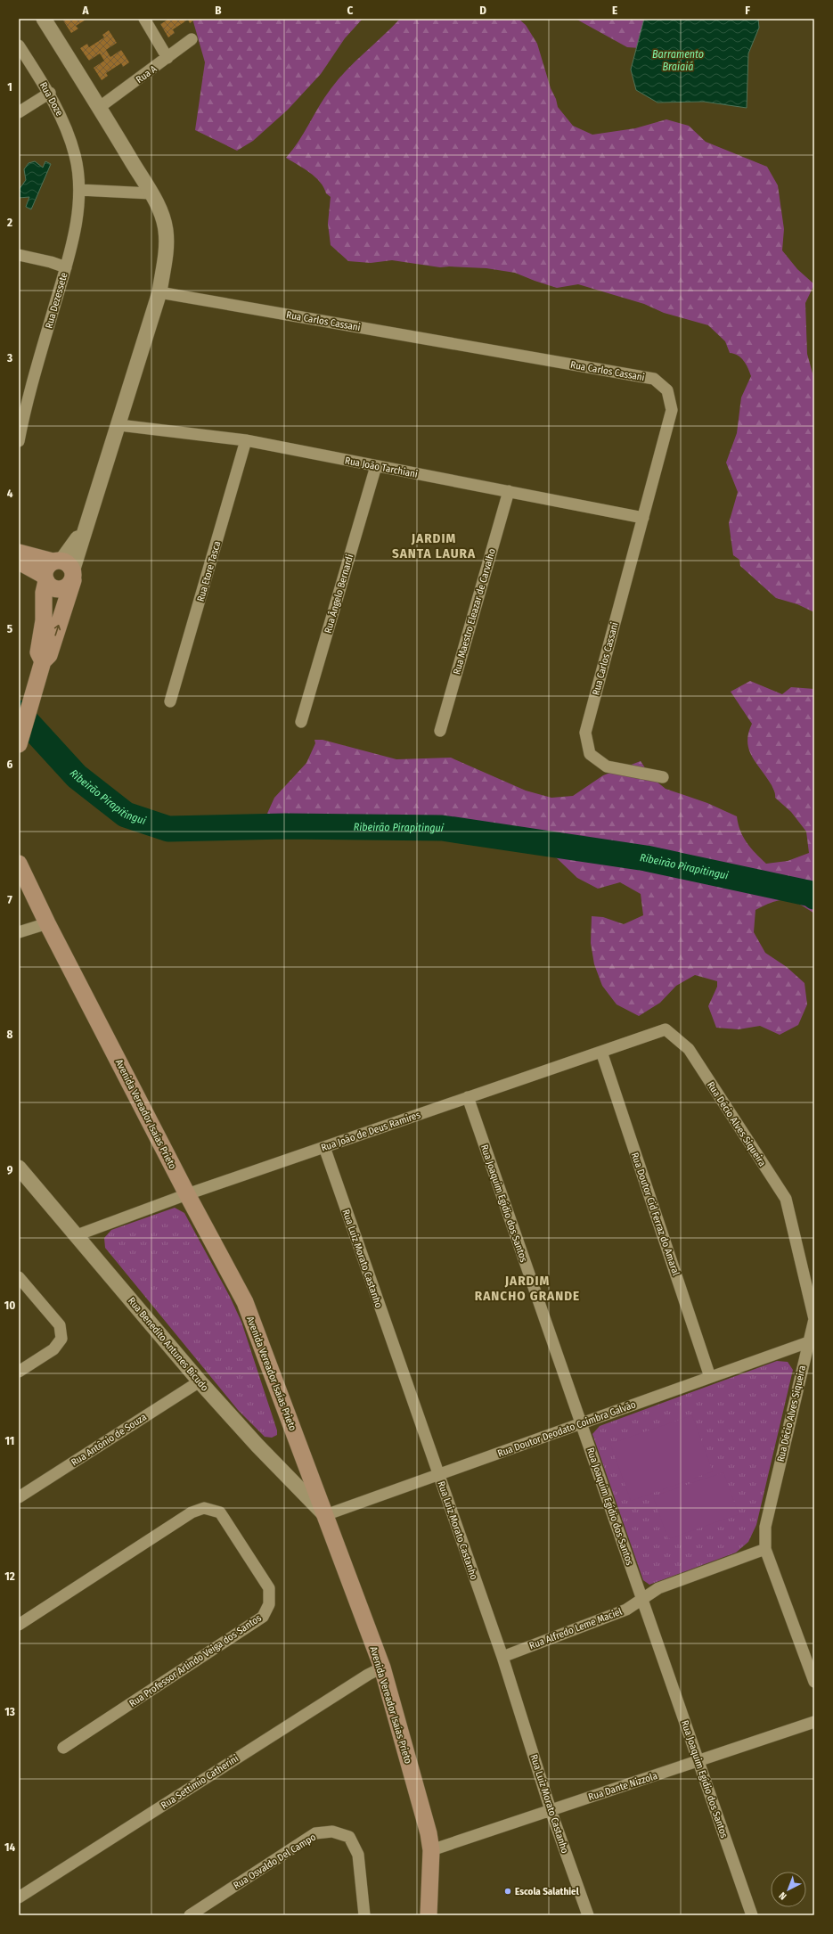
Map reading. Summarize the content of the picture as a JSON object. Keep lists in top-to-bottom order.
{
  "streets": {
    "main road": ["Avenida Vereador Isaías Prieto"],
    "street": [
      "Rua A",
      "Rua Doze",
      "Rua Dezessete",
      "Rua Carlos Cassani",
      "Rua João Tarchiani",
      "Rua Etore Tasca",
      "Rua Ângelo Bernardi",
      "Rua Maestro Eleazar de Carvalho",
      "Rua Décio Alves Siqueira",
      "Rua João de Deus Ramires",
      "Rua Joaquim Egídio dos Santos",
      "Rua Doutor Cid Ferraz do Amaral",
      "Rua Luiz Morato Castanho",
      "Rua Benedito Antunes Bicudo",
      "Rua Doutor Deodato Coimbra Galvão",
      "Rua Antônio de Souza",
      "Rua Alfredo Leme Maciel",
      "Rua Professor Arlindo Veiga dos Santos",
      "Rua Settimio Catherini",
      "Rua Dante Nizzola",
      "Rua Osvaldo Del Campo"
    ]
  },
  "crossings": [
    ["Rua Doze", "Rua Dezessete"],
    ["Rua Carlos Cassani", "Rua João Tarchiani"],
    ["Rua João Tarchiani", "Rua Etore Tasca"],
    ["Rua João Tarchiani", "Rua Ângelo Bernardi"],
    ["Rua João Tarchiani", "Rua Maestro Eleazar de Carvalho"],
    ["Avenida Vereador Isaías Prieto", "Rua João de Deus Ramires"],
    ["Avenida Vereador Isaías Prieto", "Rua Benedito Antunes Bicudo"],
    ["Avenida Vereador Isaías Prieto", "Rua Doutor Deodato Coimbra Galvão"],
    ["Avenida Vereador Isaías Prieto", "Rua Settimio Catherini"],
    ["Avenida Vereador Isaías Prieto", "Rua Dante Nizzola"],
    ["Rua Décio Alves Siqueira", "Rua João de Deus Ramires"],
    ["Rua Décio Alves Siqueira", "Rua Doutor Deodato Coimbra Galvão"],
    ["Rua Décio Alves Siqueira", "Rua Alfredo Leme Maciel"],
    ["Rua João de Deus Ramires", "Rua Joaquim Egídio dos Santos"],
    ["Rua João de Deus Ramires", "Rua Doutor Cid Ferraz do Amaral"],
    ["Rua João de Deus Ramires", "Rua Luiz Morato Castanho"],
    ["Rua João de Deus Ramires", "Rua Benedito Antunes Bicudo"],
    ["Rua Joaquim Egídio dos Santos", "Rua Doutor Deodato Coimbra Galvão"],
    ["Rua Joaquim Egídio dos Santos", "Rua Alfredo Leme Maciel"],
    ["Rua Joaquim Egídio dos Santos", "Rua Dante Nizzola"],
    ["Rua Doutor Cid Ferraz do Amaral", "Rua Doutor Deodato Coimbra Galvão"],
    ["Rua Luiz Morato Castanho", "Rua Doutor Deodato Coimbra Galvão"],
    ["Rua Luiz Morato Castanho", "Rua Alfredo Leme Maciel"],
    ["Rua Luiz Morato Castanho", "Rua Dante Nizzola"],
    ["Rua Benedito Antunes Bicudo", "Rua Doutor Deodato Coimbra Galvão"],
    ["Rua Benedito Antunes Bicudo", "Rua Antônio de Souza"]
  ],
  "districts": ["JARDIM SANTA LAURA", "JARDIM RANCHO GRANDE"],
  "water": ["Barramento Braiaiá", "Ribeirão Pirapitingui"],
  "places": ["Escola Salathiel"],
  "north": "bottom left",
  "grid": {
    "columns": [
      "A",
      "B",
      "C",
      "D",
      "E",
      "F"
    ],
    "rows": [
      "1",
      "2",
      "3",
      "4",
      "5",
      "6",
      "7",
      "8",
      "9",
      "10",
      "11",
      "12",
      "13",
      "14"
    ]
  }
}
